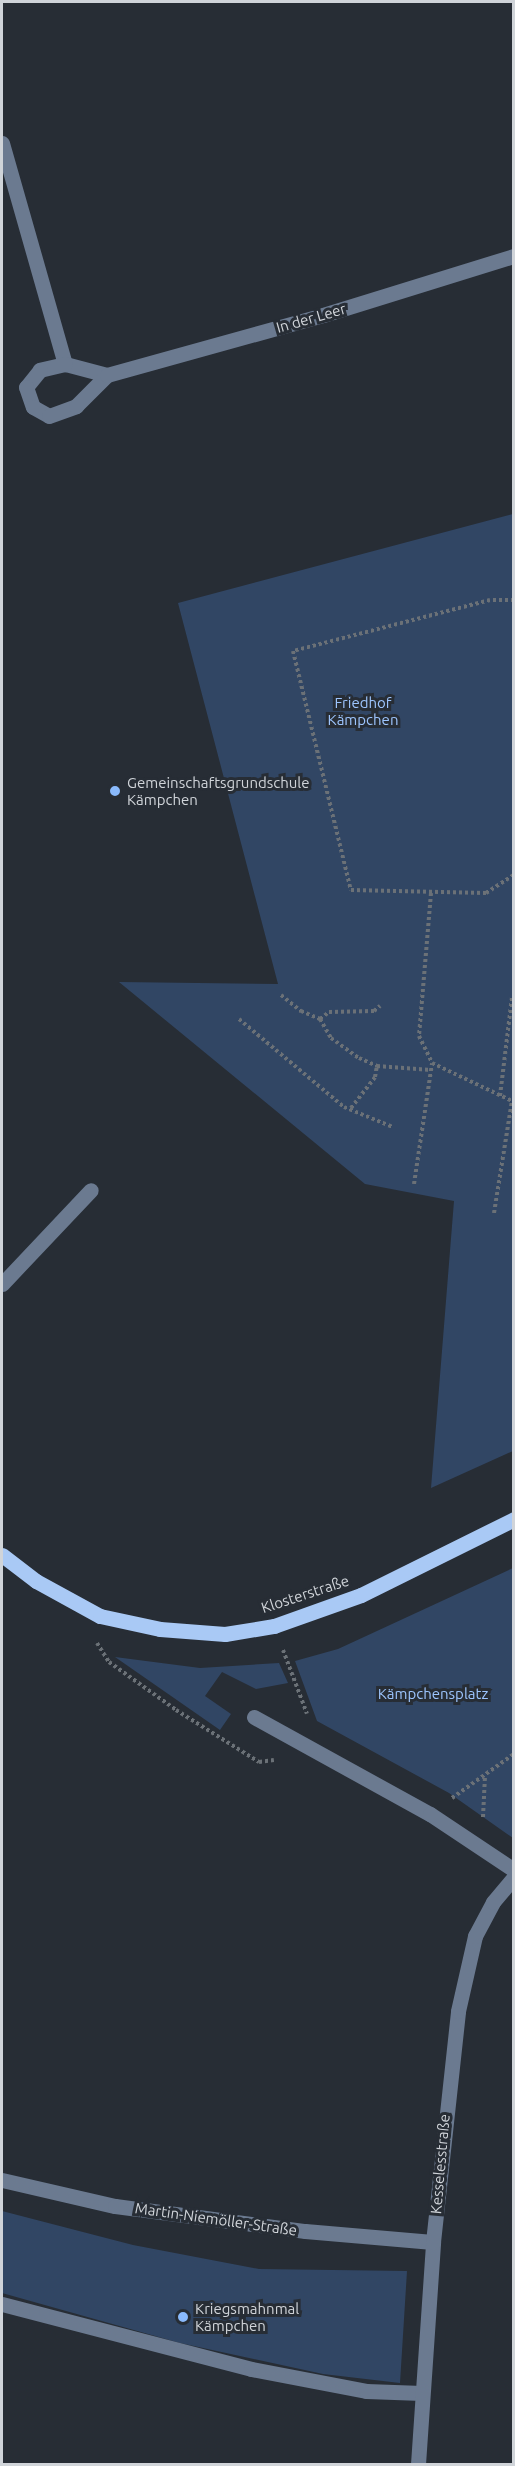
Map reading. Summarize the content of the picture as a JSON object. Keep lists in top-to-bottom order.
{
  "streets": {
    "main road": ["Klosterstraße"],
    "street": ["In der Leer", "Kesselesstraße", "Martin-Niemöller-Straße"]
  },
  "crossings": [
    ["Kesselesstraße", "Martin-Niemöller-Straße"]
  ],
  "parks": ["Friedhof Kämpchen", "Kämpchensplatz"],
  "places": ["Gemeinschaftsgrundschule Kämpchen", "Kriegsmahnmal Kämpchen"]
}
